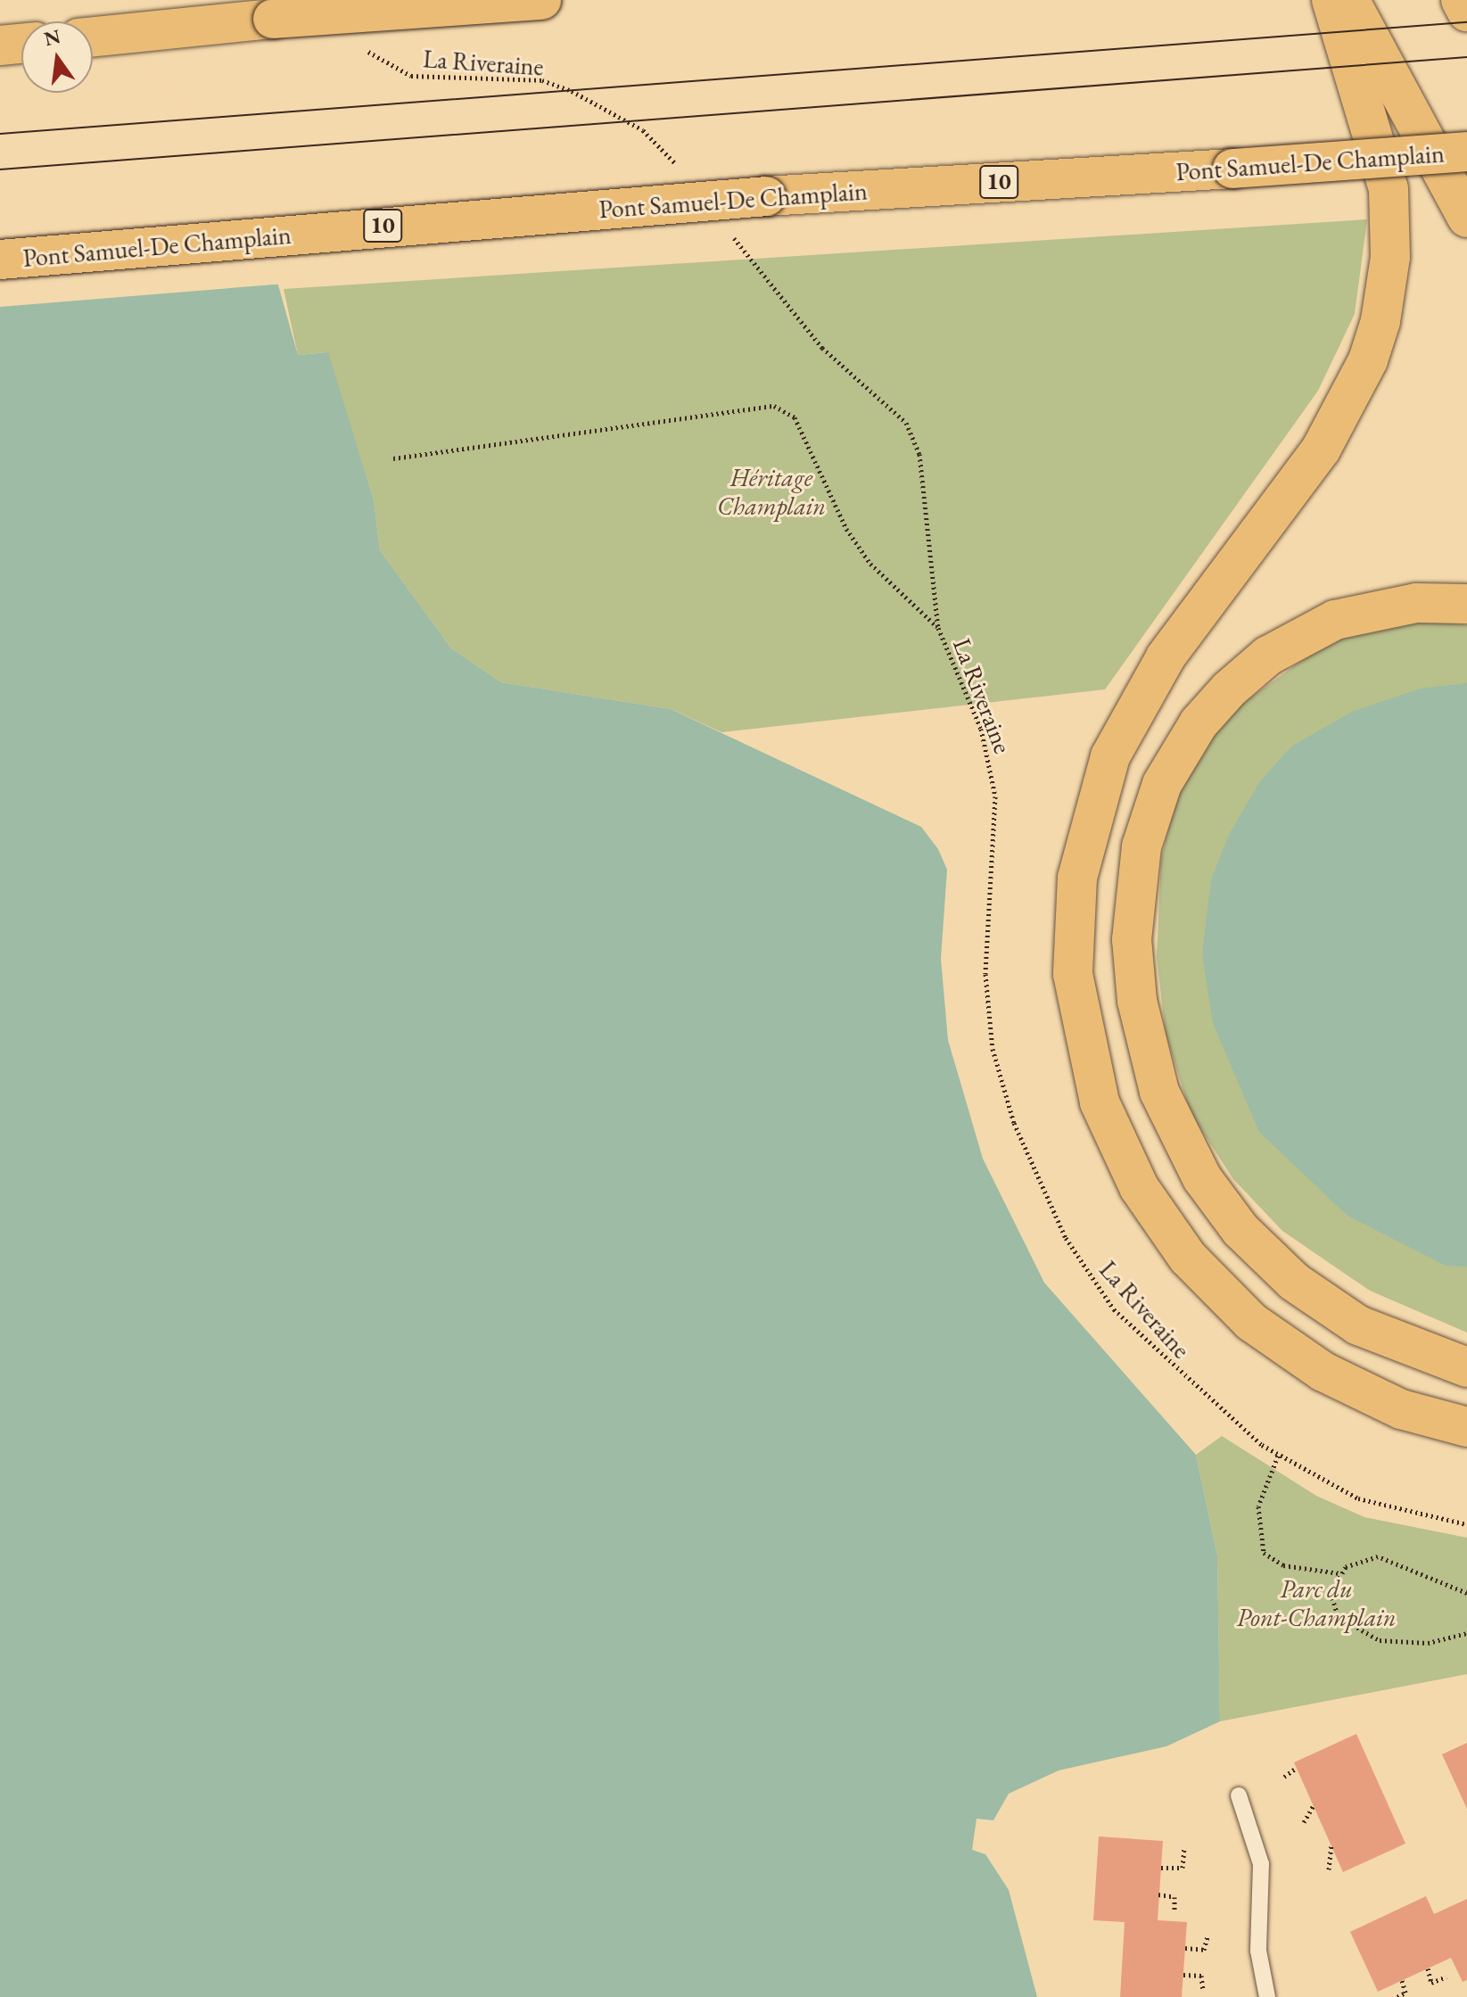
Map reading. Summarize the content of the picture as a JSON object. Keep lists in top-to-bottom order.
{
  "streets": {
    "highway": ["Pont Samuel-De Champlain", "10"],
    "path": ["La Riveraine"]
  },
  "parks": ["Héritage Champlain", "Parc du Pont-Champlain"],
  "north": "top"
}
